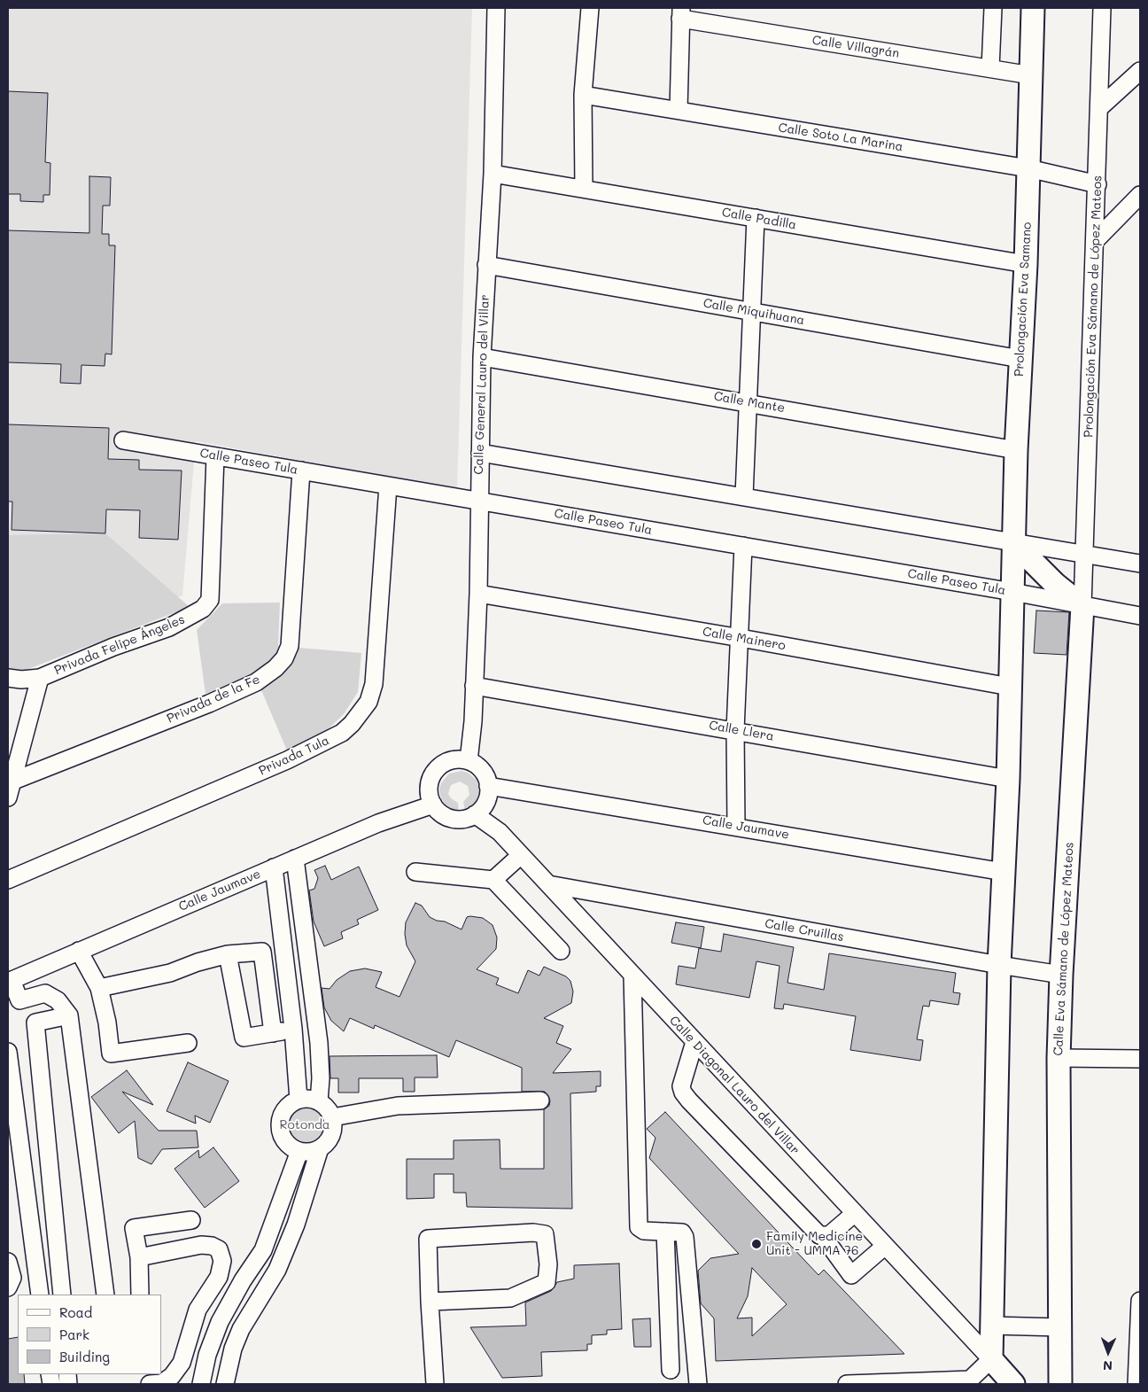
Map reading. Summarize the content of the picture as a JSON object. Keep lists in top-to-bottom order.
{
  "streets": {
    "main road": ["Prolongación Eva Samano", "Calle Eva Sámano de López Mateos"],
    "street": [
      "Calle Villagrán",
      "Calle Soto La Marina",
      "Calle Padilla",
      "Prolongación Eva Sámano de López Mateos",
      "Calle Miquihuana",
      "Calle General Lauro del Villar",
      "Calle Mante",
      "Calle Paseo Tula",
      "Calle Mainero",
      "Privada Felipe Ángeles",
      "Privada de la Fe",
      "Calle Llera",
      "Privada Tula",
      "Calle Jaumave",
      "Calle Cruillas",
      "Calle Diagonal Lauro del Villar"
    ]
  },
  "crossings": [
    ["Calle Villagrán", "Prolongación Eva Samano"],
    ["Calle Soto La Marina", "Prolongación Eva Samano"],
    ["Calle Soto La Marina", "Prolongación Eva Sámano de López Mateos"],
    ["Calle Padilla", "Prolongación Eva Samano"],
    ["Calle Padilla", "Calle General Lauro del Villar"],
    ["Prolongación Eva Samano", "Calle Miquihuana"],
    ["Prolongación Eva Samano", "Calle Mante"],
    ["Prolongación Eva Samano", "Calle Paseo Tula"],
    ["Prolongación Eva Sámano de López Mateos", "Calle Paseo Tula"],
    ["Prolongación Eva Sámano de López Mateos", "Calle Eva Sámano de López Mateos"],
    ["Calle Miquihuana", "Calle General Lauro del Villar"],
    ["Calle General Lauro del Villar", "Calle Mante"],
    ["Calle General Lauro del Villar", "Calle Paseo Tula"],
    ["Calle General Lauro del Villar", "Calle Mainero"],
    ["Calle General Lauro del Villar", "Calle Llera"],
    ["Calle General Lauro del Villar", "Calle Jaumave"],
    ["Calle General Lauro del Villar", "Calle Diagonal Lauro del Villar"],
    ["Calle Paseo Tula", "Privada Felipe Ángeles"],
    ["Calle Paseo Tula", "Privada de la Fe"],
    ["Calle Paseo Tula", "Privada Tula"],
    ["Calle Paseo Tula", "Calle Eva Sámano de López Mateos"],
    ["Privada Felipe Ángeles", "Privada de la Fe"],
    ["Calle Jaumave", "Calle Diagonal Lauro del Villar"],
    ["Calle Cruillas", "Calle Eva Sámano de López Mateos"],
    ["Calle Cruillas", "Calle Diagonal Lauro del Villar"]
  ],
  "parks": ["Rotonda"],
  "places": ["Family Medicine Unit - UMMA 76"],
  "legend": ["Road", "Park", "Building"],
  "north": "bottom"
}
